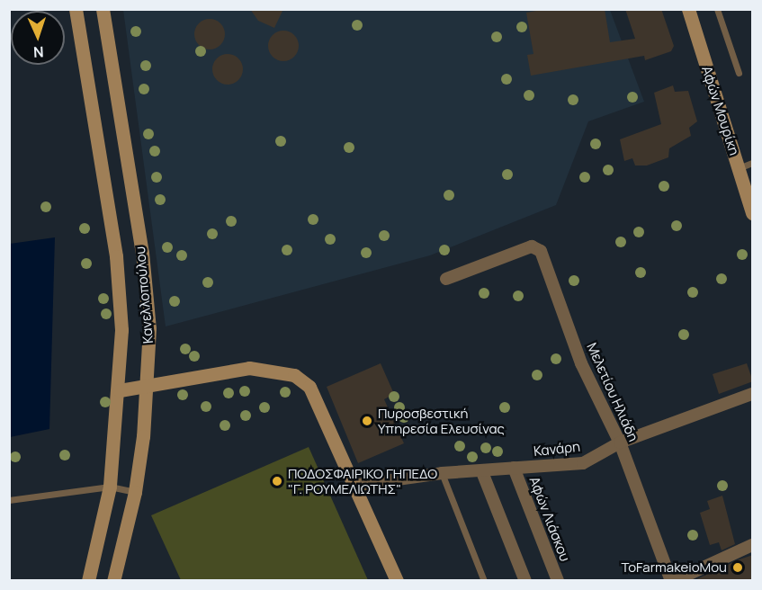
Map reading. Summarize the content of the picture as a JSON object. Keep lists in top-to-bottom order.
{
  "streets": {
    "street": [
      "Αφών Μουρίκη",
      "Κανελλοπούλου",
      "Μελετίου Ηλιάδη",
      "Κανάρη",
      "Αφών Λιάσκου"
    ]
  },
  "crossings": [
    ["Μελετίου Ηλιάδη", "Κανάρη"],
    ["Κανάρη", "Αφών Λιάσκου"]
  ],
  "places": ["Πυροσβεστική Υπηρεσία Ελευσίνας", "ΠΟΔΟΣΦΑΙΡΙΚΟ ΓΗΠΕΔΟ \"Γ. ΡΟΥΜΕΛΙΩΤΗΣ\"", "ToFarmakeioMou"],
  "north": "bottom"
}
